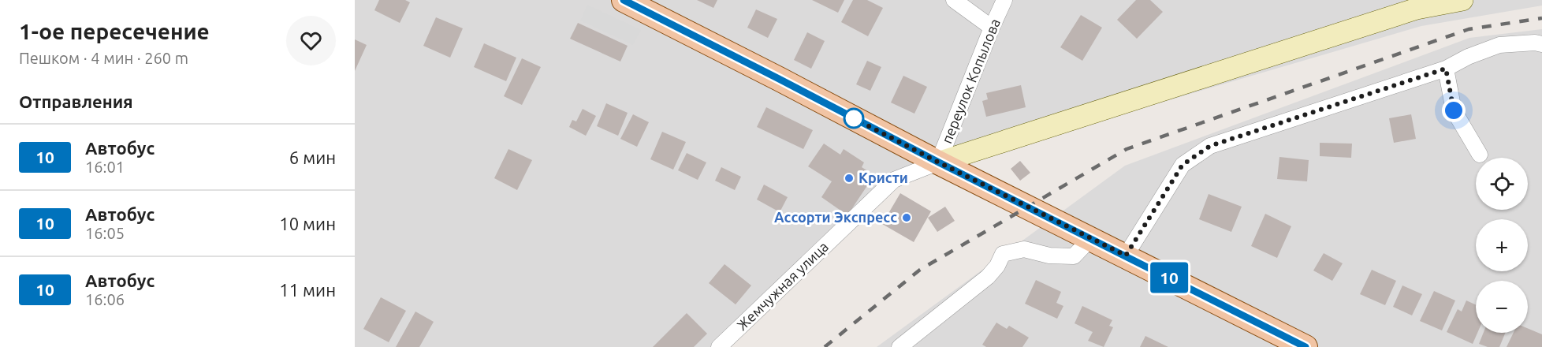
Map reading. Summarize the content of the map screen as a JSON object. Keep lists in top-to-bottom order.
{
  "streets": {
    "street": ["переулок Копылова", "Жемчужная улица"]
  },
  "crossings": [
    ["переулок Копылова", "Жемчужная улица"]
  ],
  "places": ["Кристи", "Ассорти Экспресс"],
  "lines": ["bus line 10"],
  "page": {
    "heading": [
      ["1-ое пересечение", "Пешком · 4 мин · 260 m"],
      "Отправления"
    ],
    "on_map": "10",
    "list": [
      {
        "mark": "10",
        "name": "Автобус",
        "note": "16:01",
        "value": "6 мин"
      },
      {
        "mark": "10",
        "name": "Автобус",
        "note": "16:05",
        "value": "10 мин"
      },
      {
        "mark": "10",
        "name": "Автобус",
        "note": "16:06",
        "value": "11 мин"
      }
    ],
    "map_buttons": ["+", "−"]
  }
}
